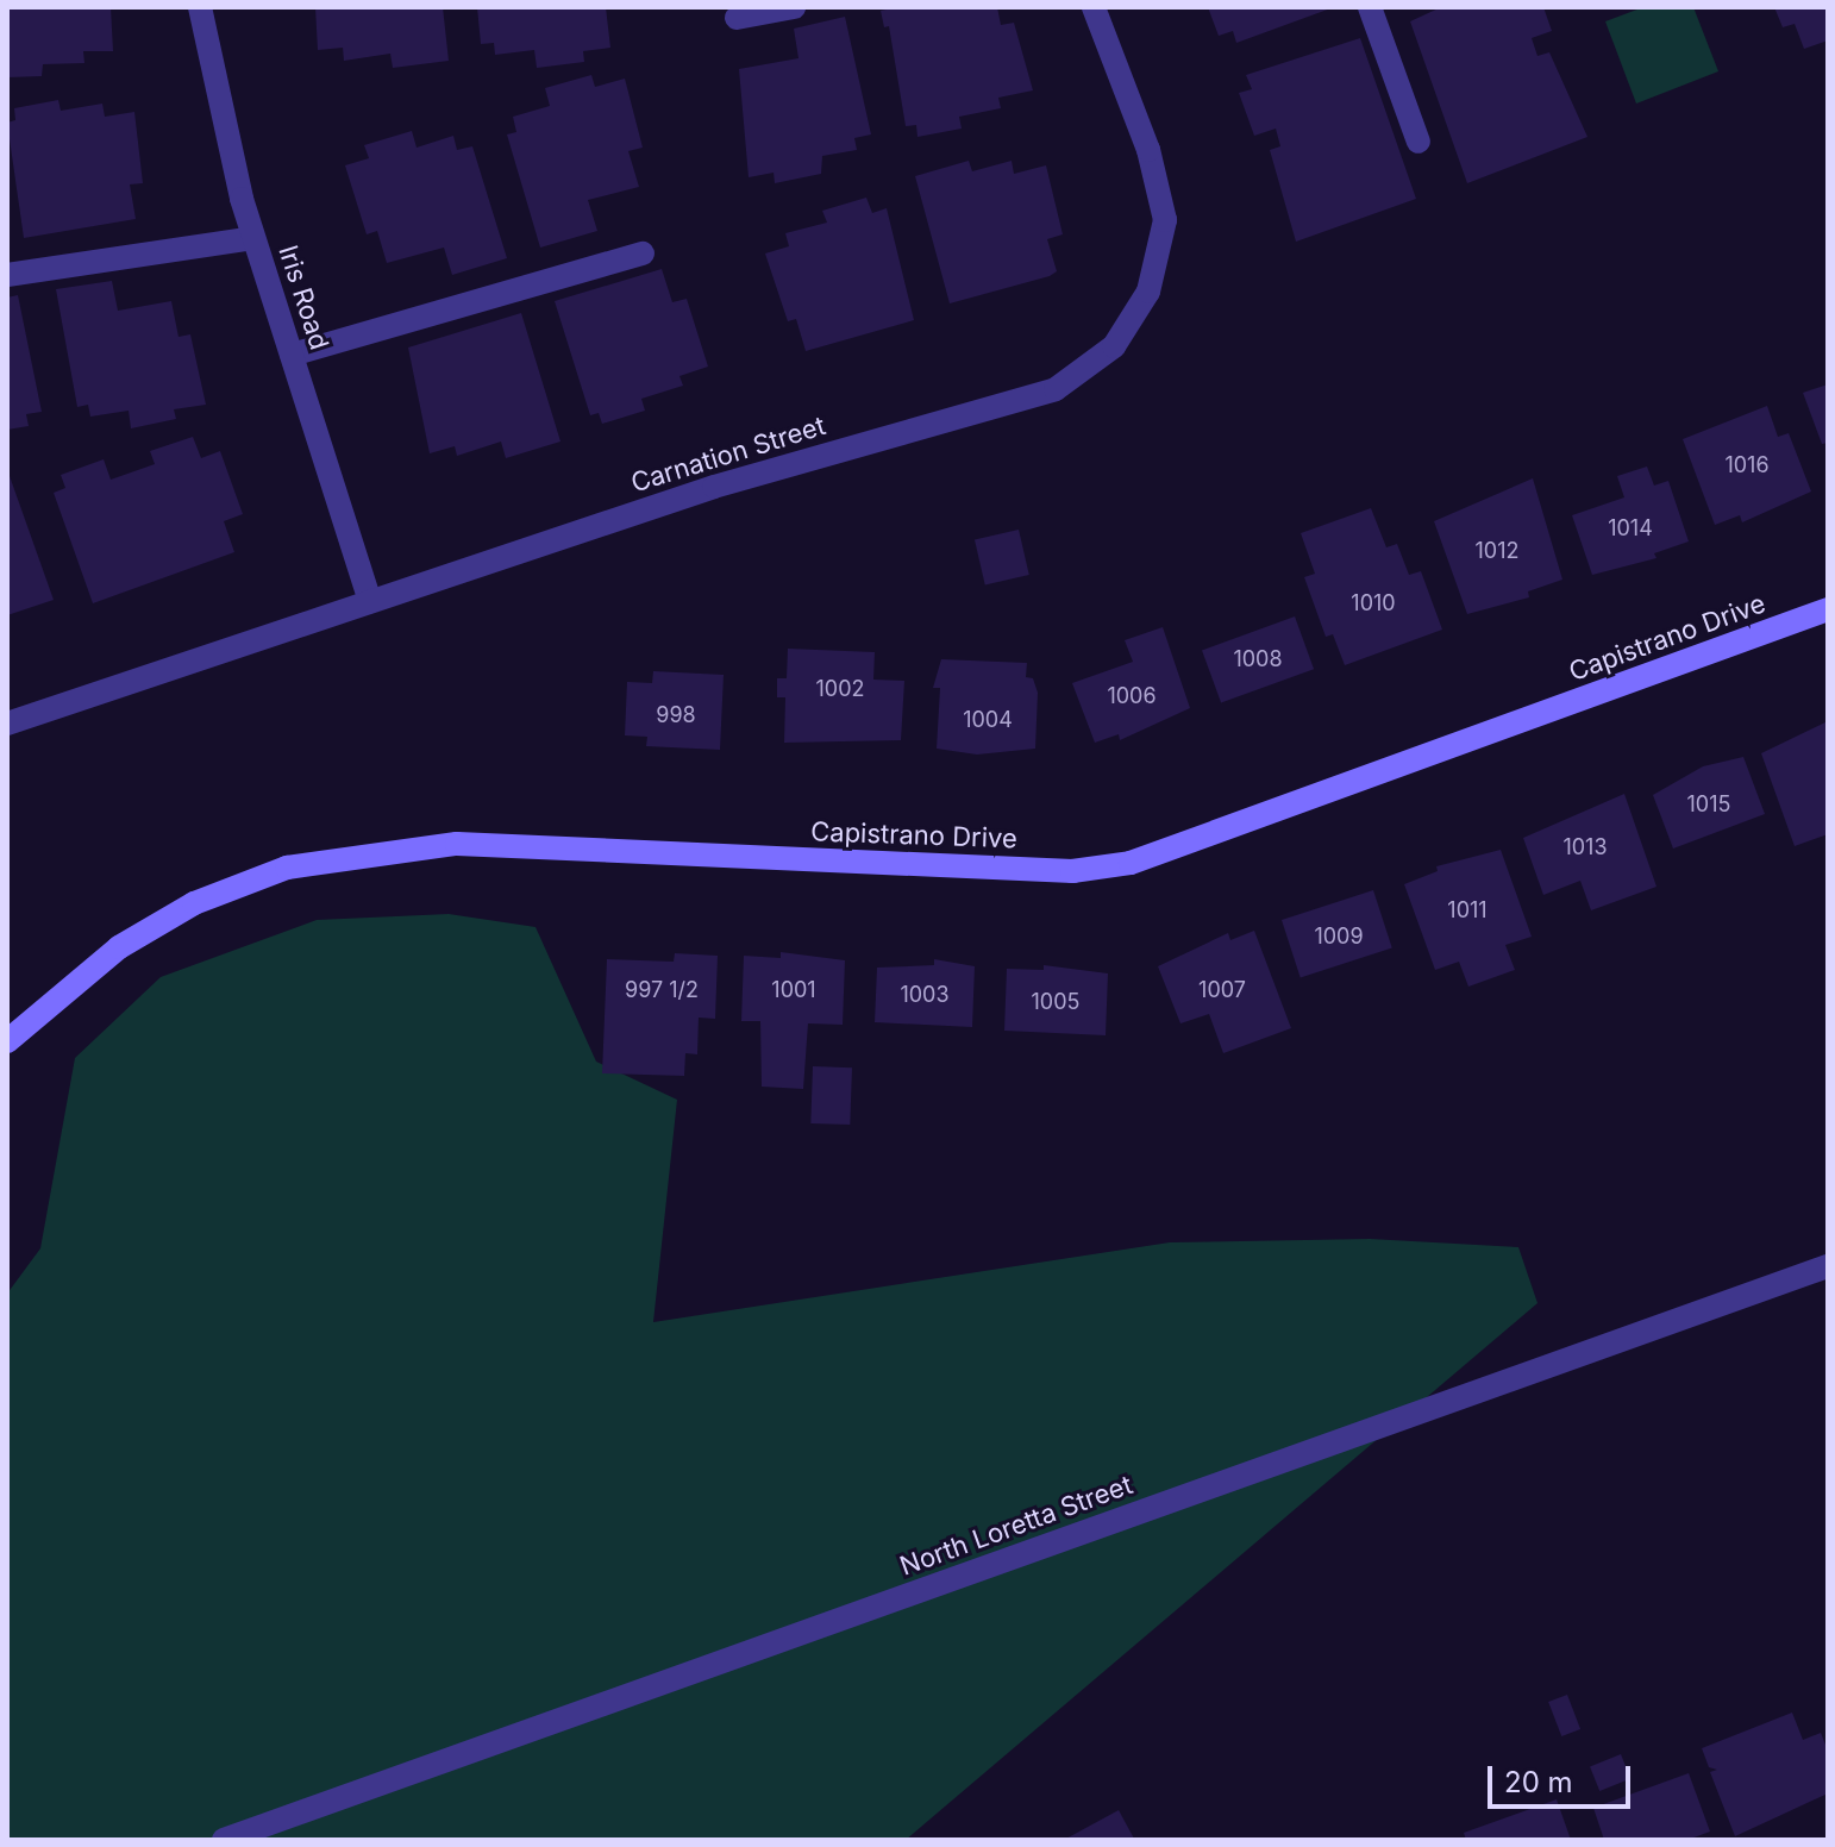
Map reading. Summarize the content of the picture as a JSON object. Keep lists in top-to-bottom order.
{
  "streets": {
    "street": [
      "Iris Road",
      "Carnation Street",
      "Capistrano Drive",
      "North Loretta Street"
    ]
  },
  "crossings": [
    ["Iris Road", "Carnation Street"]
  ],
  "house_numbers": [
    "1016",
    "1014",
    "1012",
    "1010",
    "1008",
    "1002",
    "1006",
    "998",
    "1004",
    "1015",
    "1013",
    "1011",
    "1009",
    "997 1/2",
    "1001",
    "1007",
    "1003",
    "1005"
  ],
  "scale_bar": "20 m"
}
